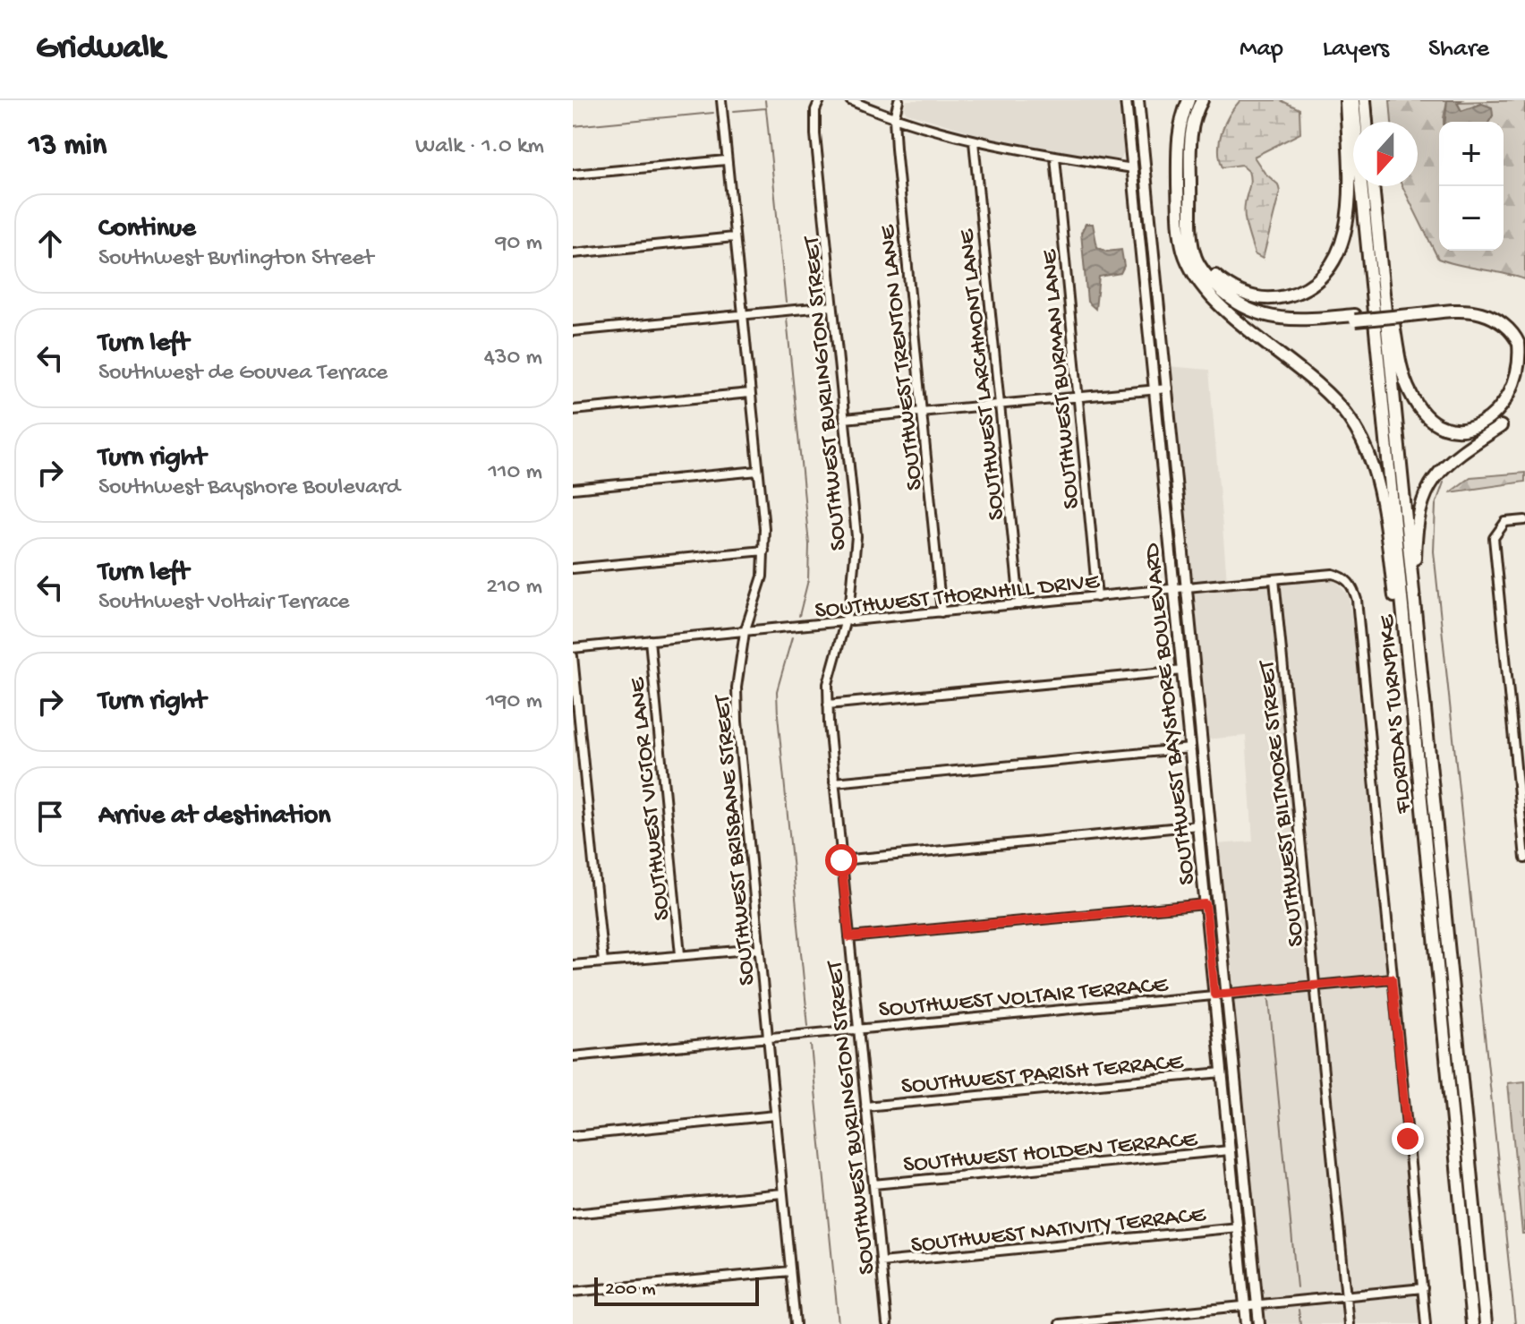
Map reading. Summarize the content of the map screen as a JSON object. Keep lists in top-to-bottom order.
{
  "streets": {
    "highway": ["FLORIDA'S TURNPIKE"],
    "main road": ["SOUTHWEST BAYSHORE BOULEVARD"],
    "street": [
      "SOUTHWEST TRENTON LANE",
      "SOUTHWEST LARCHMONT LANE",
      "SOUTHWEST BURMAN LANE",
      "SOUTHWEST BURLINGTON STREET",
      "SOUTHWEST THORNHILL DRIVE",
      "SOUTHWEST VICTOR LANE",
      "SOUTHWEST BILTMORE STREET",
      "SOUTHWEST BRISBANE STREET",
      "SOUTHWEST VOLTAIR TERRACE",
      "SOUTHWEST PARISH TERRACE",
      "SOUTHWEST HOLDEN TERRACE",
      "SOUTHWEST NATIVITY TERRACE"
    ]
  },
  "crossings": [
    ["SOUTHWEST TRENTON LANE", "SOUTHWEST THORNHILL DRIVE"],
    ["SOUTHWEST LARCHMONT LANE", "SOUTHWEST THORNHILL DRIVE"],
    ["SOUTHWEST BURMAN LANE", "SOUTHWEST THORNHILL DRIVE"],
    ["SOUTHWEST BURLINGTON STREET", "SOUTHWEST THORNHILL DRIVE"],
    ["SOUTHWEST BURLINGTON STREET", "SOUTHWEST VOLTAIR TERRACE"],
    ["SOUTHWEST BURLINGTON STREET", "SOUTHWEST PARISH TERRACE"],
    ["SOUTHWEST BURLINGTON STREET", "SOUTHWEST HOLDEN TERRACE"],
    ["SOUTHWEST BURLINGTON STREET", "SOUTHWEST NATIVITY TERRACE"],
    ["SOUTHWEST THORNHILL DRIVE", "SOUTHWEST BAYSHORE BOULEVARD"],
    ["SOUTHWEST THORNHILL DRIVE", "SOUTHWEST VICTOR LANE"],
    ["SOUTHWEST THORNHILL DRIVE", "SOUTHWEST BILTMORE STREET"],
    ["SOUTHWEST THORNHILL DRIVE", "SOUTHWEST BRISBANE STREET"],
    ["SOUTHWEST THORNHILL DRIVE", "SOUTHWEST VOLTAIR TERRACE"],
    ["SOUTHWEST BAYSHORE BOULEVARD", "SOUTHWEST VOLTAIR TERRACE"],
    ["SOUTHWEST BAYSHORE BOULEVARD", "SOUTHWEST PARISH TERRACE"],
    ["SOUTHWEST BAYSHORE BOULEVARD", "SOUTHWEST HOLDEN TERRACE"],
    ["SOUTHWEST BAYSHORE BOULEVARD", "SOUTHWEST NATIVITY TERRACE"],
    ["SOUTHWEST BILTMORE STREET", "SOUTHWEST VOLTAIR TERRACE"],
    ["SOUTHWEST BRISBANE STREET", "SOUTHWEST VOLTAIR TERRACE"]
  ],
  "scale_bar": "200 m",
  "north": "bottom",
  "page": {
    "header": "Gridwalk",
    "nav": ["Map", "Layers", "Share"],
    "heading": ["13 min", "Walk · 1.0 km"],
    "map_buttons": ["+", "−"],
    "list": [
      ["Continue", "Southwest Burlington Street", "90 m"],
      ["Turn left", "Southwest de Gouvea Terrace", "430 m"],
      ["Turn right", "Southwest Bayshore Boulevard", "110 m"],
      ["Turn left", "Southwest Voltair Terrace", "210 m"],
      ["Turn right", "190 m"],
      "Arrive at destination"
    ],
    "scale": "200 m"
  }
}
